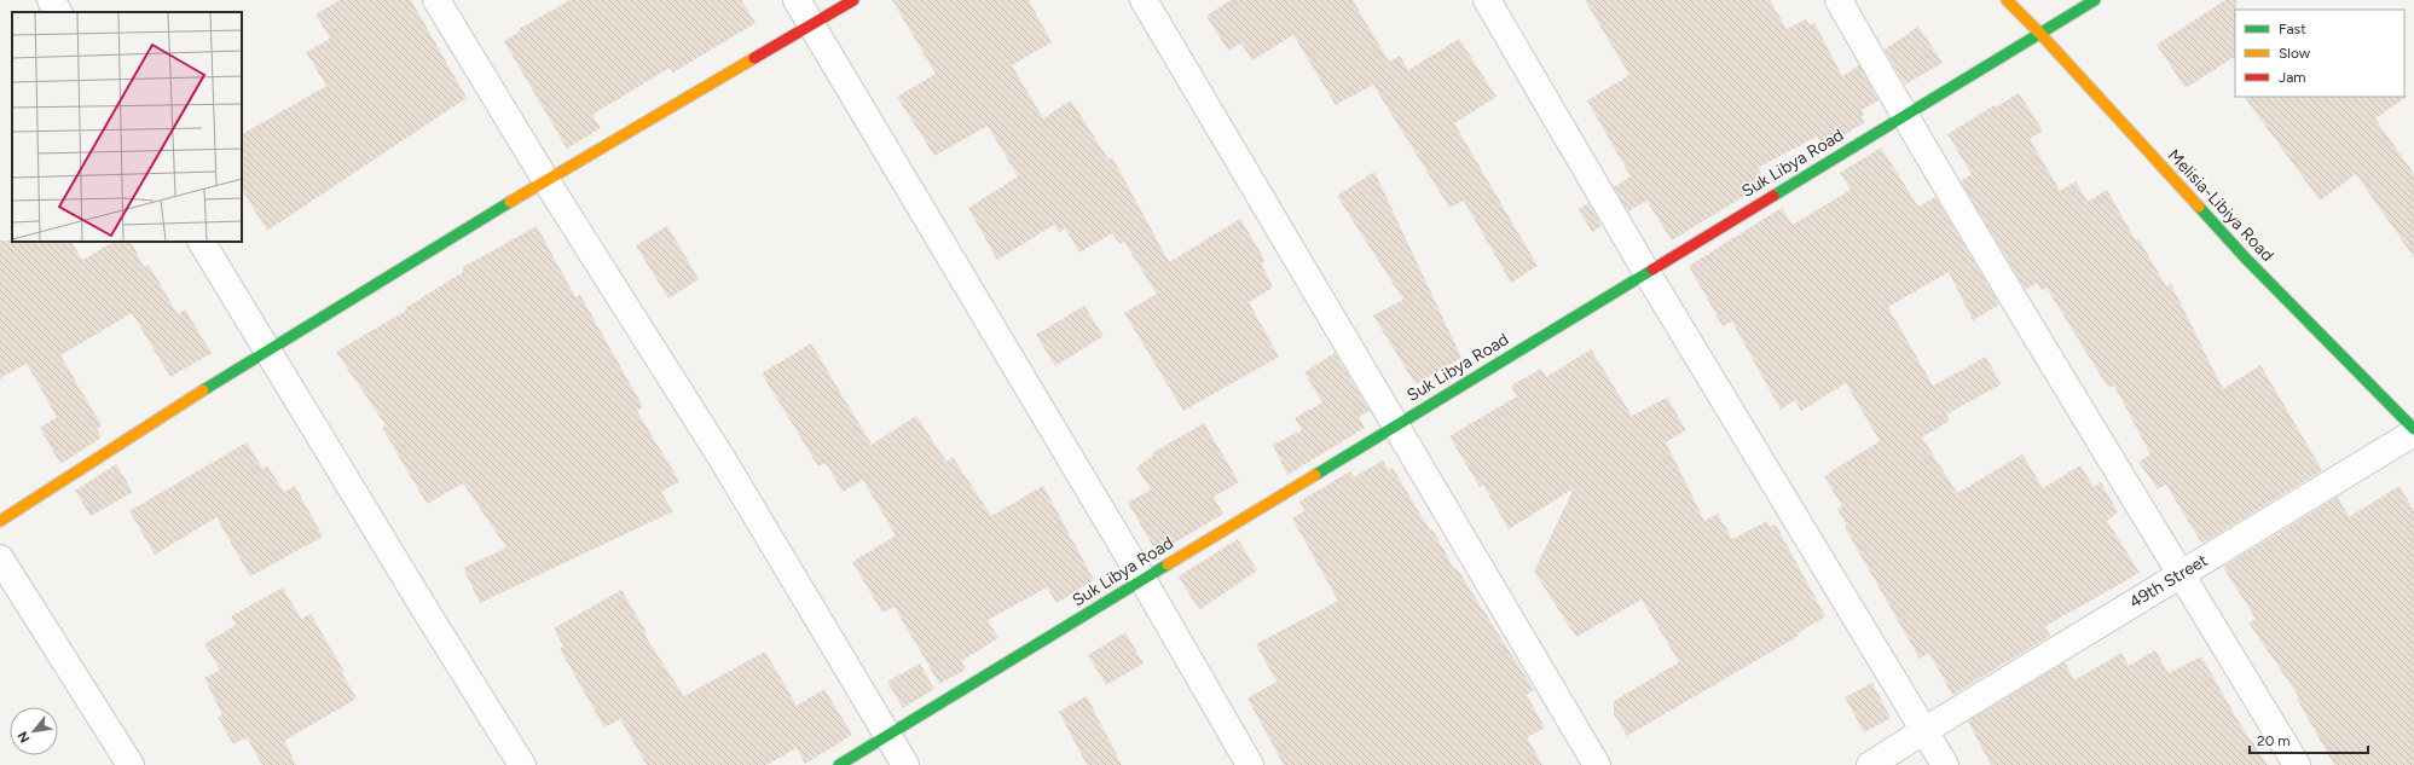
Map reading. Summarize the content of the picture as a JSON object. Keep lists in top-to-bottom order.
{
  "streets": {
    "street": ["Suk Libya Road", "Melisia-Libiya Road", "49th Street"]
  },
  "crossings": [
    ["Suk Libya Road", "Melisia-Libiya Road"],
    ["Melisia-Libiya Road", "49th Street"]
  ],
  "legend": ["Fast", "Slow", "Jam"],
  "scale_bar": "20 m",
  "north": "bottom left"
}
